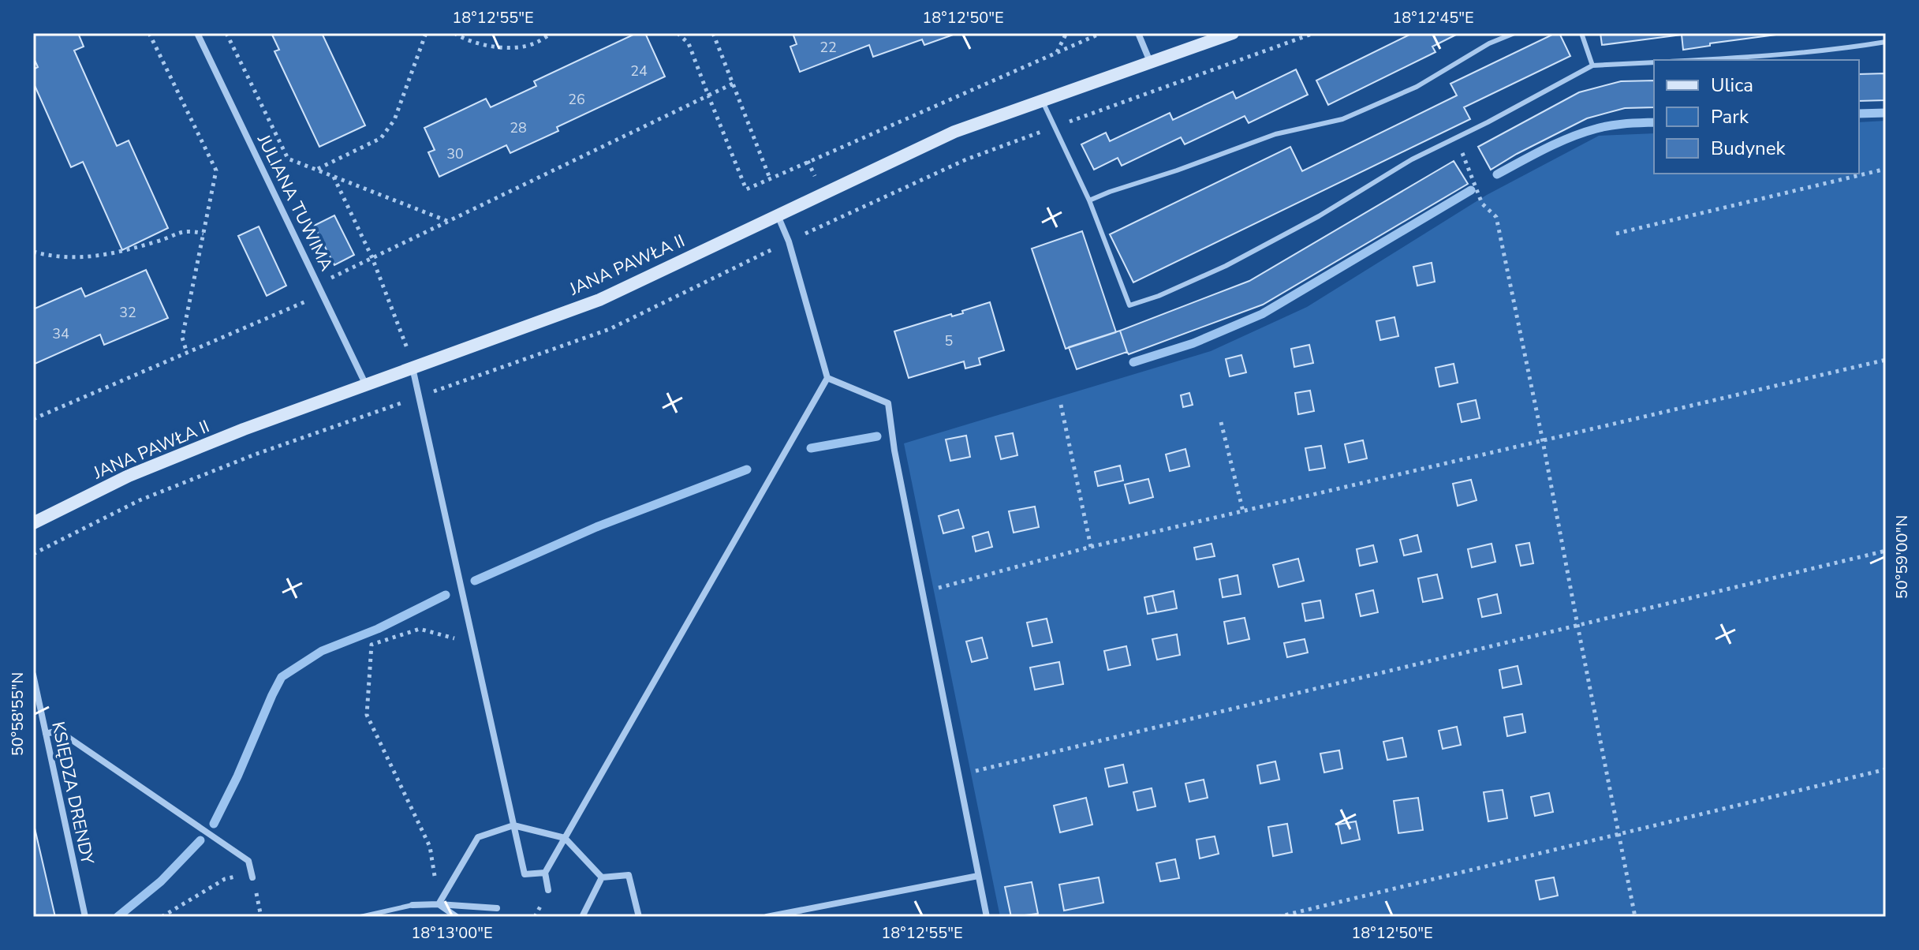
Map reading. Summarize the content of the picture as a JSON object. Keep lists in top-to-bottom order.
{
  "streets": {
    "street": ["JULIANA TUWIMA", "JANA PAWŁA II", "KSIĘDZA DRENDY"]
  },
  "crossings": [
    ["JULIANA TUWIMA", "JANA PAWŁA II"]
  ],
  "house_numbers": [
    "22",
    "24",
    "26",
    "28",
    "30",
    "32",
    "34",
    "5"
  ],
  "legend": ["Ulica", "Park", "Budynek"],
  "coordinates": [
    "18°12'55\"E",
    "18°12'50\"E",
    "18°12'45\"E",
    "50°59'00\"N",
    "50°58'55\"N",
    "18°13'00\"E"
  ]
}
